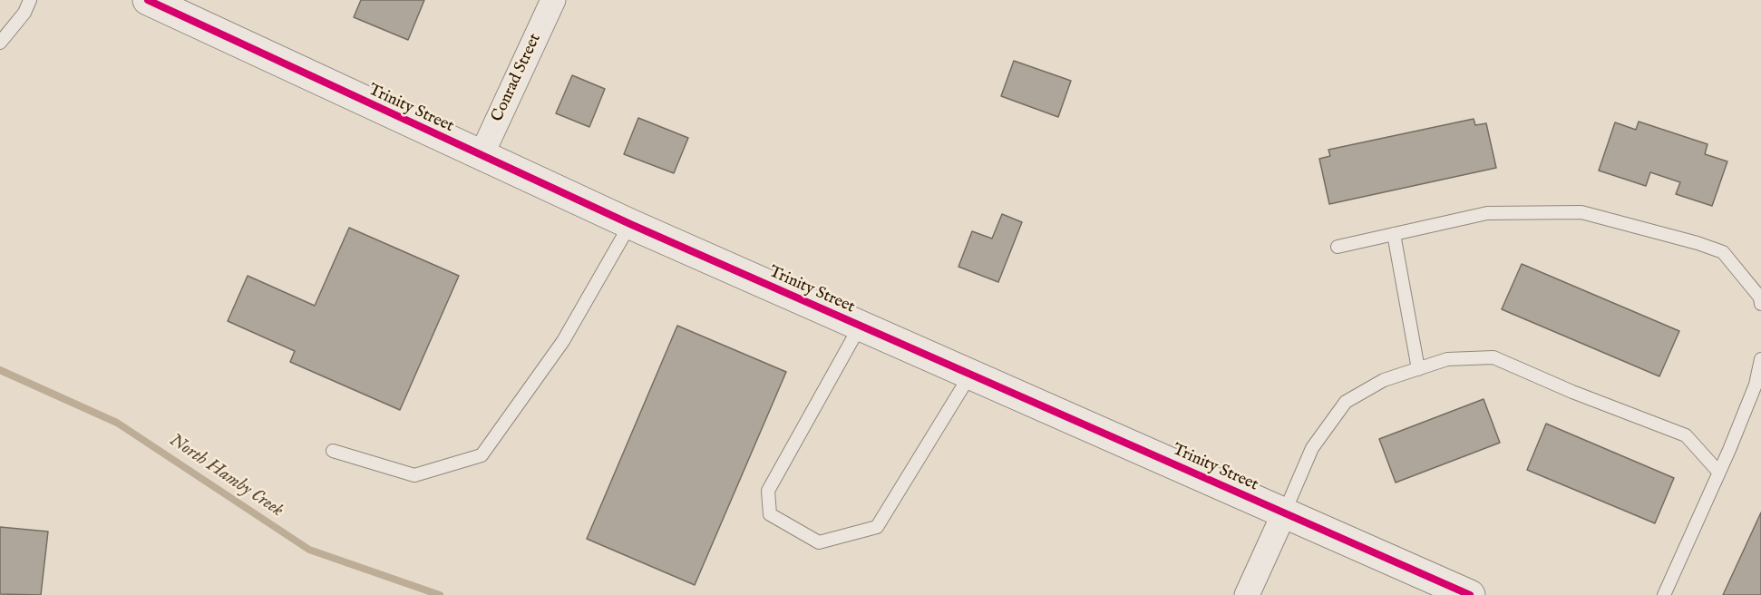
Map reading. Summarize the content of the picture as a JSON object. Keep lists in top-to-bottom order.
{
  "streets": {
    "street": ["Conrad Street", "Trinity Street"]
  },
  "crossings": [
    ["Conrad Street", "Trinity Street"]
  ],
  "water": ["North Hamby Creek"]
}
